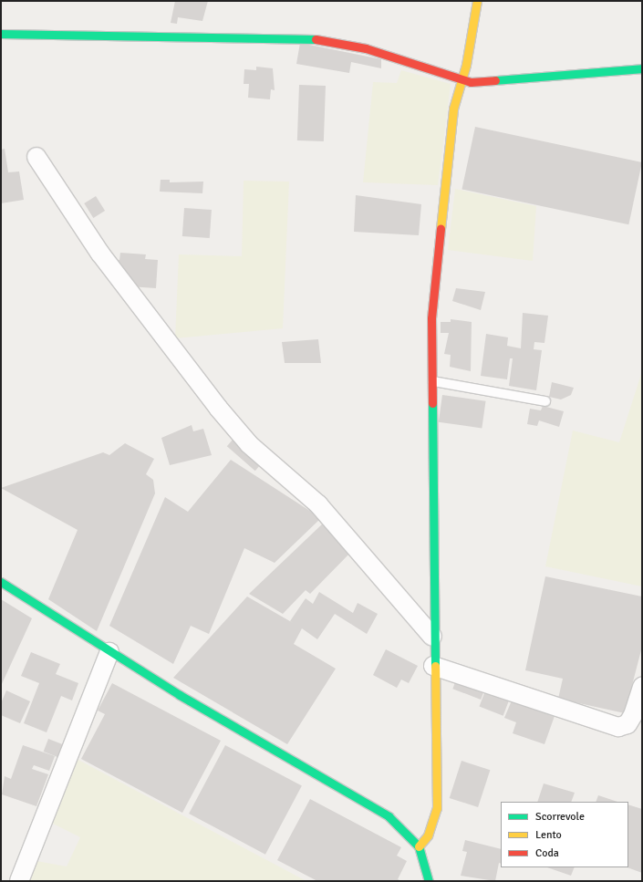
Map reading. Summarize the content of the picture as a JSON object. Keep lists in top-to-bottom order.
{
  "legend": ["Scorrevole", "Lento", "Coda"]
}
